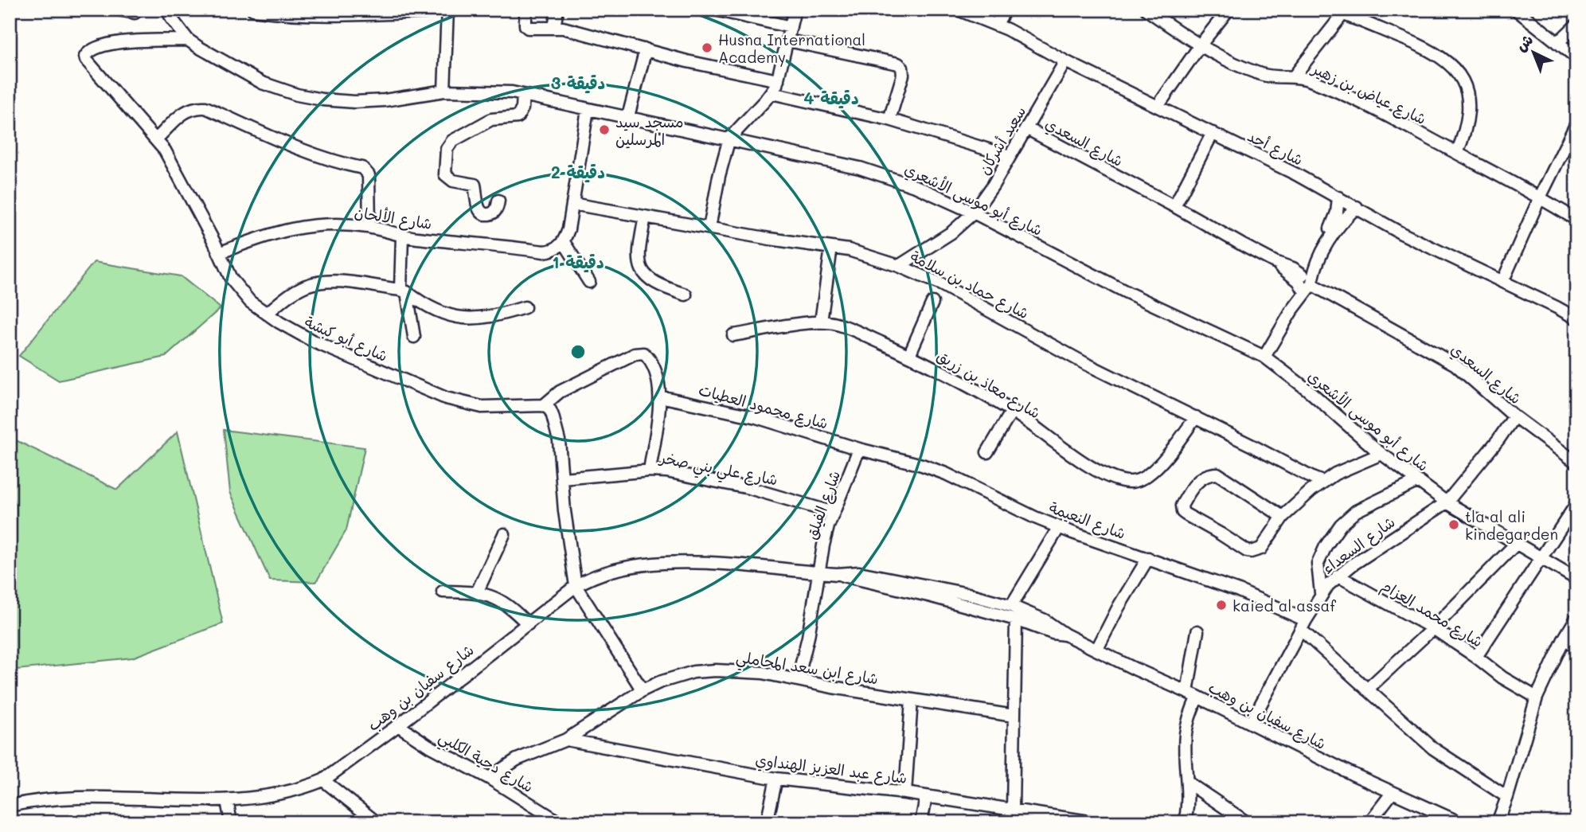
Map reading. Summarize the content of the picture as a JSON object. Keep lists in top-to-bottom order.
{
  "streets": {
    "street": [
      "شارع عياض بن زهير",
      "سعيد أشركان",
      "شارع السعدي",
      "شارع أحد",
      "شارع أبو موسى الأشعري",
      "شارع الألحان",
      "شارع حماد بن سلامة",
      "شارع أبو كبشة",
      "شارع معاذ بن زريق",
      "شارع محمود العطيات",
      "شارع علي بني صخر",
      "شارع الفيلق",
      "شارع النعيمة",
      "شارع السعداء",
      "شارع محمد العزام",
      "شارع ابن سعد المحاملي",
      "شارع سفيان بن وهب",
      "شارع دحية الكلبي",
      "شارع عبد العزيز الهنداوي"
    ]
  },
  "crossings": [
    ["سعيد أشركان", "شارع السعدي"],
    ["سعيد أشركان", "شارع أحد"],
    ["سعيد أشركان", "شارع أبو موسى الأشعري"],
    ["سعيد أشركان", "شارع حماد بن سلامة"],
    ["شارع السعدي", "شارع السعداء"],
    ["شارع أبو موسى الأشعري", "شارع أبو كبشة"],
    ["شارع أبو موسى الأشعري", "شارع السعداء"],
    ["شارع الألحان", "شارع أبو كبشة"],
    ["شارع حماد بن سلامة", "شارع معاذ بن زريق"],
    ["شارع محمود العطيات", "شارع الفيلق"],
    ["شارع محمود العطيات", "شارع النعيمة"],
    ["شارع علي بني صخر", "شارع الفيلق"],
    ["شارع الفيلق", "شارع النعيمة"],
    ["شارع الفيلق", "شارع ابن سعد المحاملي"],
    ["شارع الفيلق", "شارع سفيان بن وهب"],
    ["شارع النعيمة", "شارع السعداء"],
    ["شارع السعداء", "شارع محمد العزام"],
    ["شارع السعداء", "شارع سفيان بن وهب"],
    ["شارع ابن سعد المحاملي", "شارع دحية الكلبي"],
    ["شارع ابن سعد المحاملي", "شارع عبد العزيز الهنداوي"],
    ["شارع سفيان بن وهب", "شارع دحية الكلبي"]
  ],
  "places": [
    "Husna International Academy",
    "مسجد سيد المرسلين",
    "tla al ali kindegarden",
    "kaied al assaf"
  ],
  "north": "top left",
  "rings": [
    "3 دقيقة",
    "4 دقيقة",
    "2 دقيقة",
    "1 دقيقة"
  ]
}
